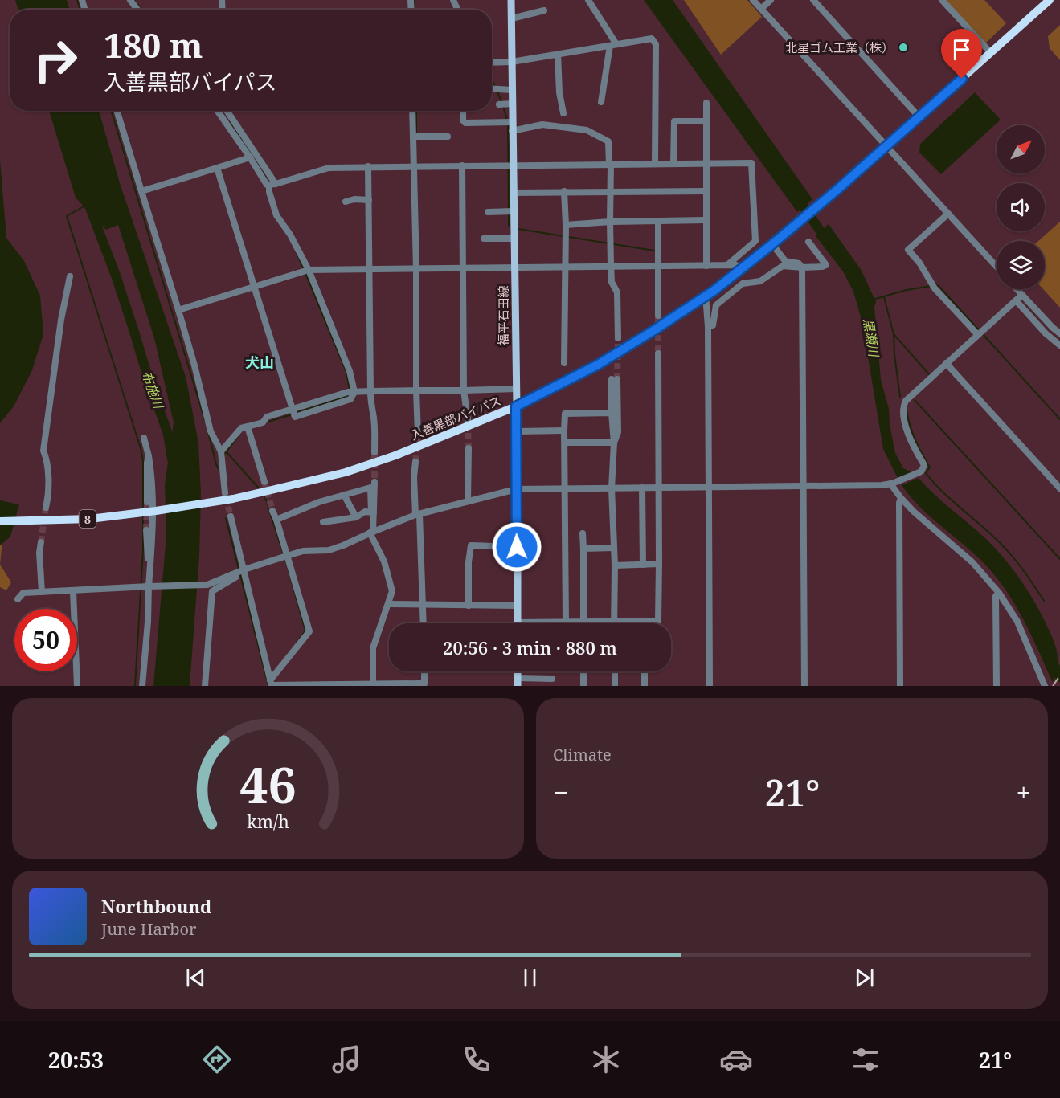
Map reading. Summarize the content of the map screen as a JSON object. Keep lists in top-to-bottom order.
{
  "streets": {
    "highway": ["入善黒部バイパス", "8"],
    "main road": ["福平石田線"]
  },
  "crossings": [
    ["福平石田線", "入善黒部バイパス"]
  ],
  "districts": ["犬山"],
  "water": ["黒瀬川", "布施川"],
  "places": ["北星ゴム工業（株）"],
  "north": "top right",
  "page": {
    "turn": ["180 m", "入善黒部バイパス"],
    "limit": "50",
    "trip": "20:56 · 3 min · 880 m",
    "tile": "Climate",
    "heat": ["−", "21°", "+"],
    "song": ["Northbound", "June Harbor"],
    "tabs": ["20:53", "21°"],
    "gauge": ["46", "km/h"]
  }
}
